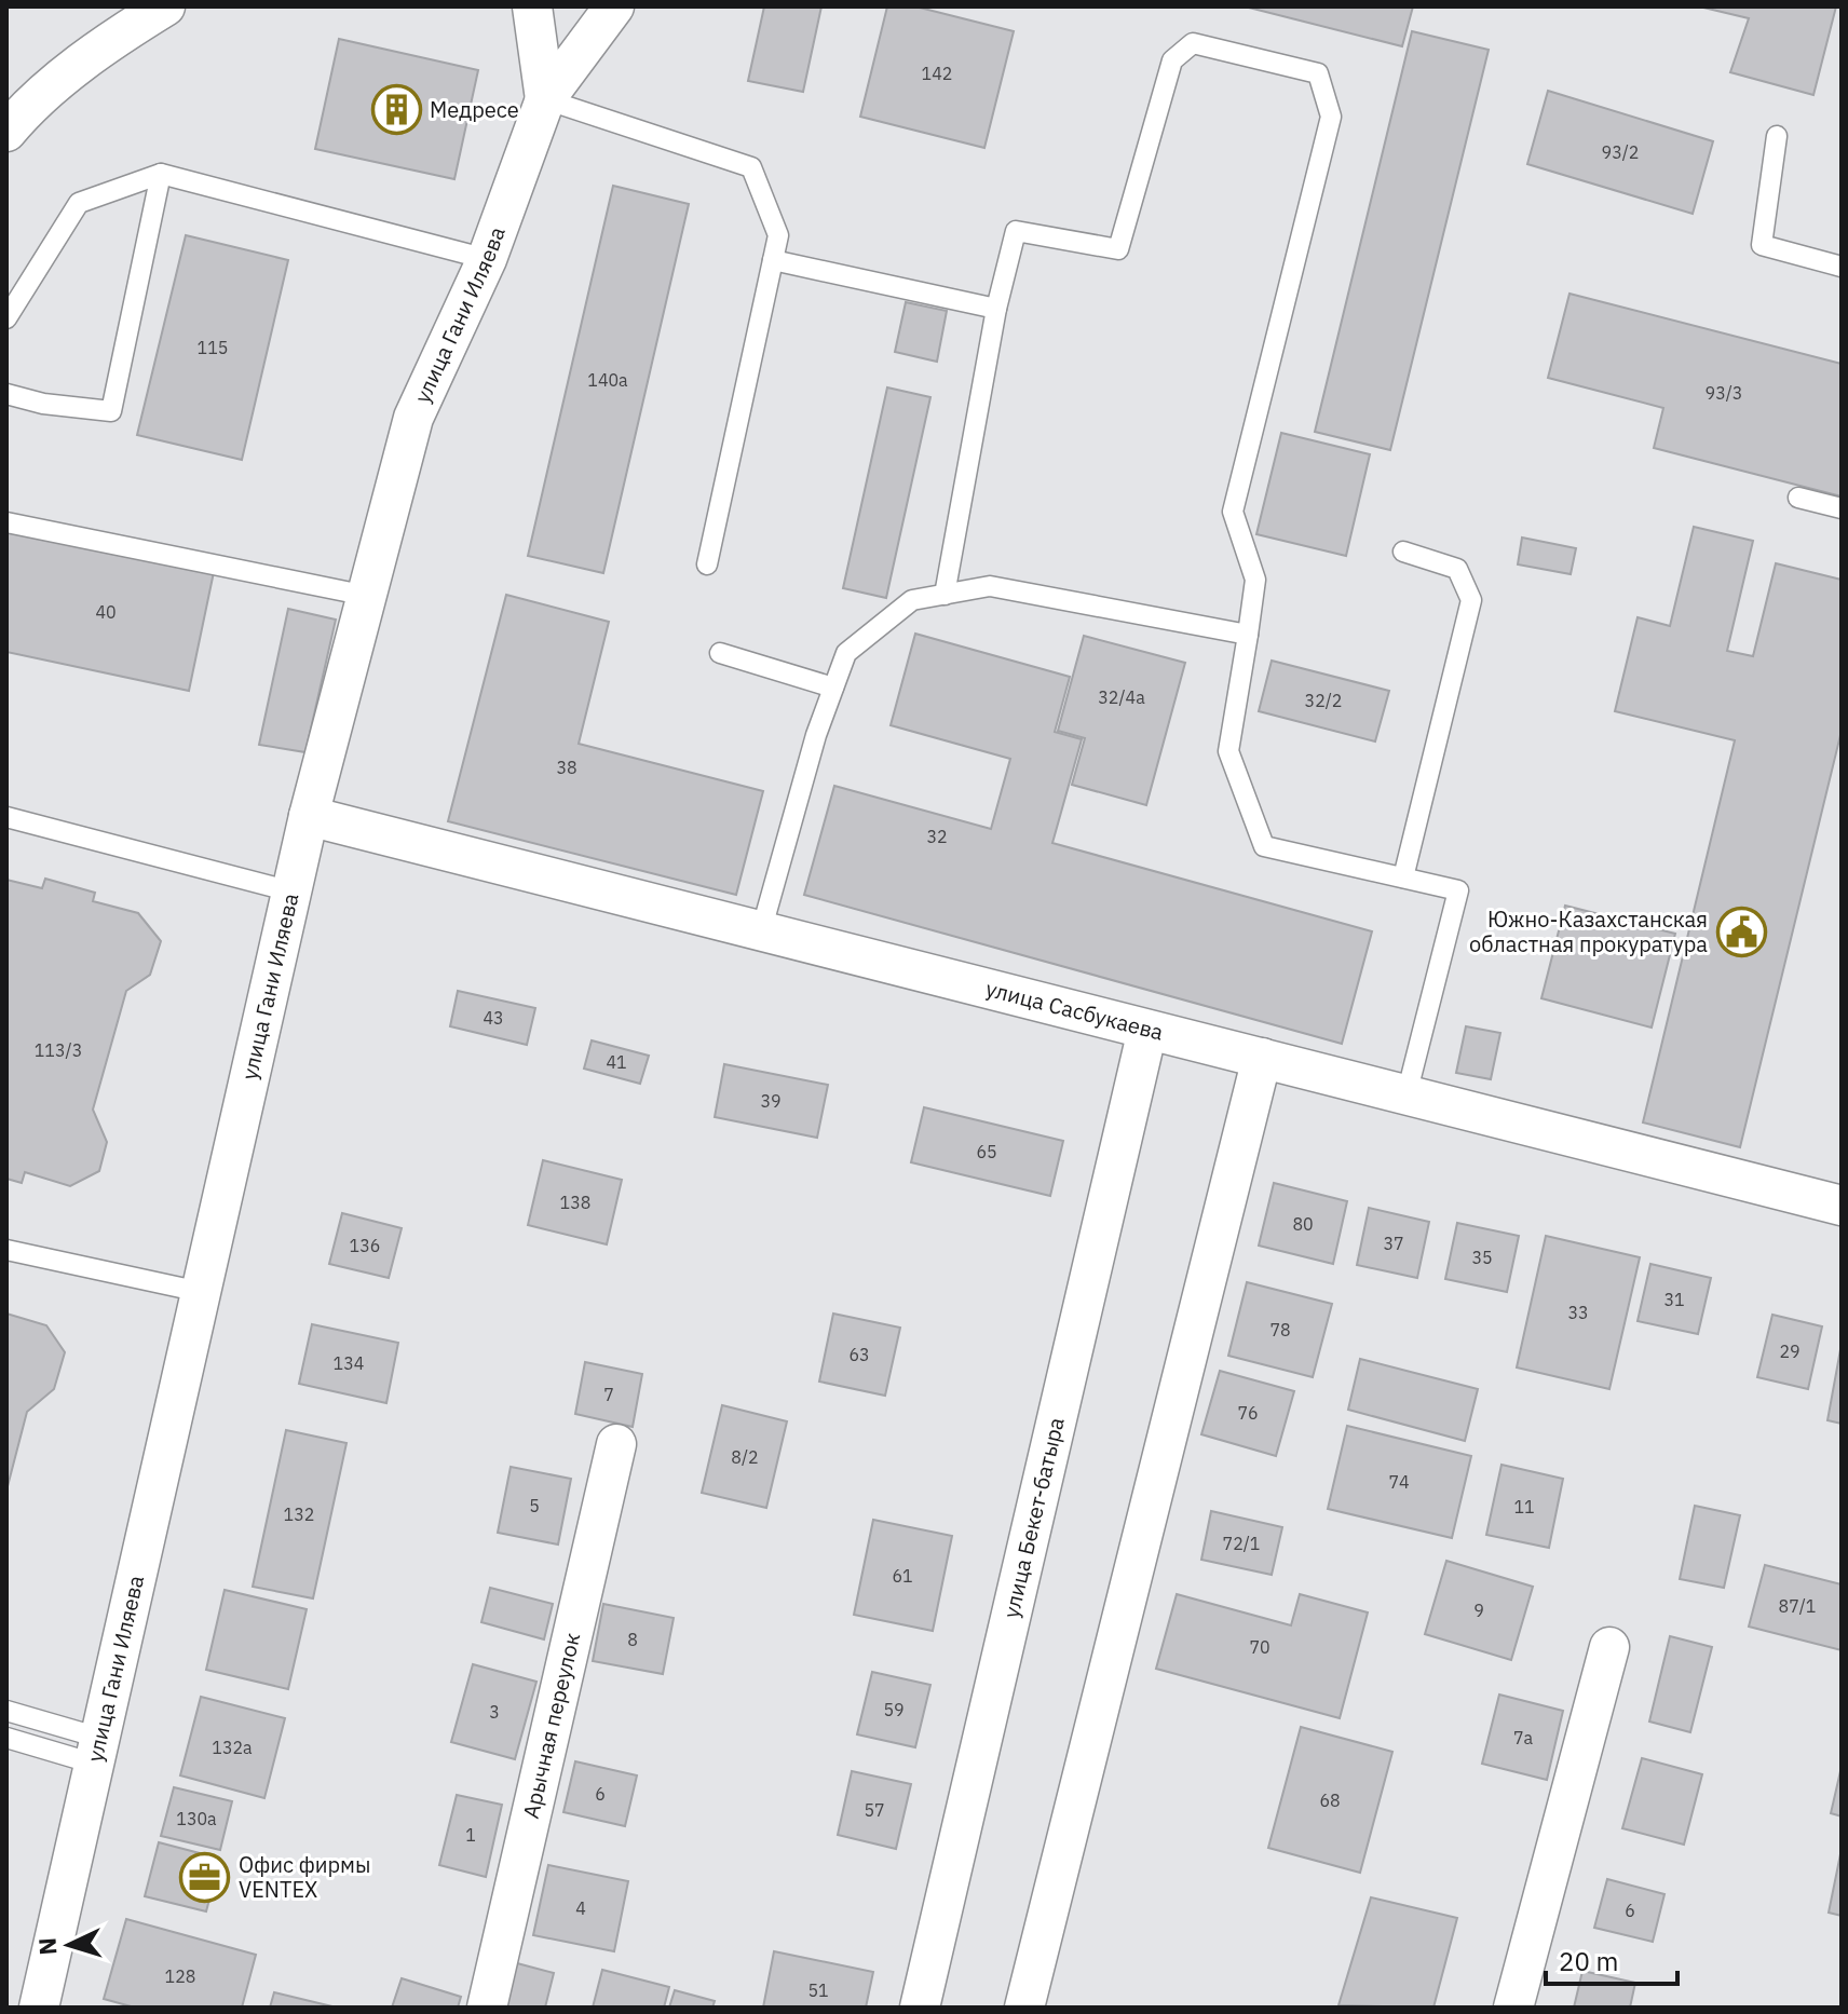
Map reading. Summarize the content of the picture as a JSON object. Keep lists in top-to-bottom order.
{
  "streets": {
    "street": [
      "улица Гани Иляева",
      "улица Сасбукаева",
      "улица Бекет-батыра",
      "Арычная переулок"
    ]
  },
  "crossings": [
    ["улица Гани Иляева", "улица Сасбукаева"],
    ["улица Сасбукаева", "улица Бекет-батыра"]
  ],
  "places": {
    "building": ["Медресе"],
    "public building": ["Южно-Казахстанская областная прокуратура"],
    "office": ["Офис фирмы VENTEX"]
  },
  "house_numbers": [
    "142",
    "93/2",
    "115",
    "140а",
    "93/3",
    "40",
    "32/4а",
    "32/2",
    "38",
    "32",
    "43",
    "113/3",
    "41",
    "39",
    "65",
    "138",
    "80",
    "37",
    "136",
    "35",
    "31",
    "33",
    "78",
    "29",
    "63",
    "134",
    "7",
    "76",
    "8/2",
    "74",
    "5",
    "11",
    "132",
    "72/1",
    "61",
    "87/1",
    "9",
    "8",
    "70",
    "59",
    "3",
    "7а",
    "132а",
    "6",
    "68",
    "57",
    "130а",
    "1",
    "4",
    "6",
    "128",
    "51"
  ],
  "scale_bar": "20 m",
  "north": "left"
}
